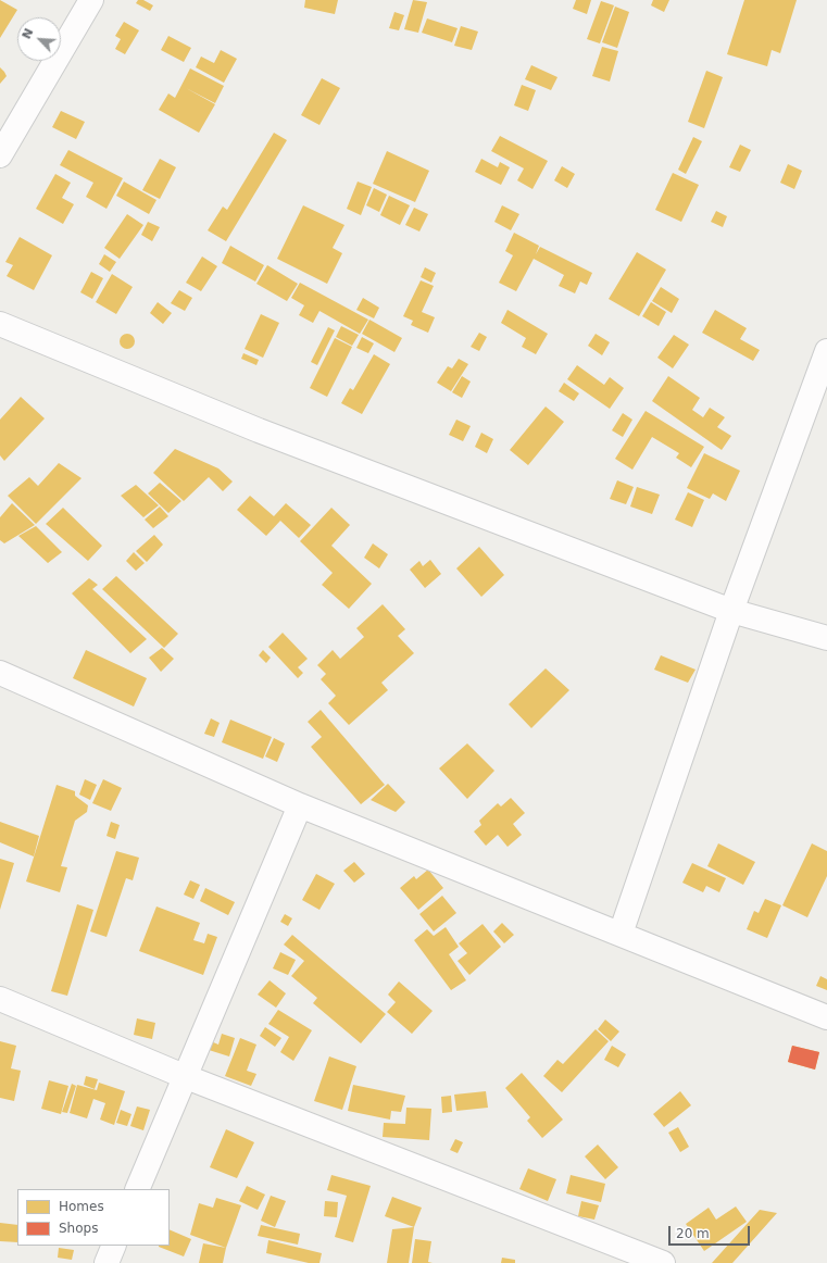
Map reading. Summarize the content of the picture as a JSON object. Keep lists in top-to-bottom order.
{
  "legend": ["Homes", "Shops"],
  "scale_bar": "20 m",
  "north": "top left"
}
